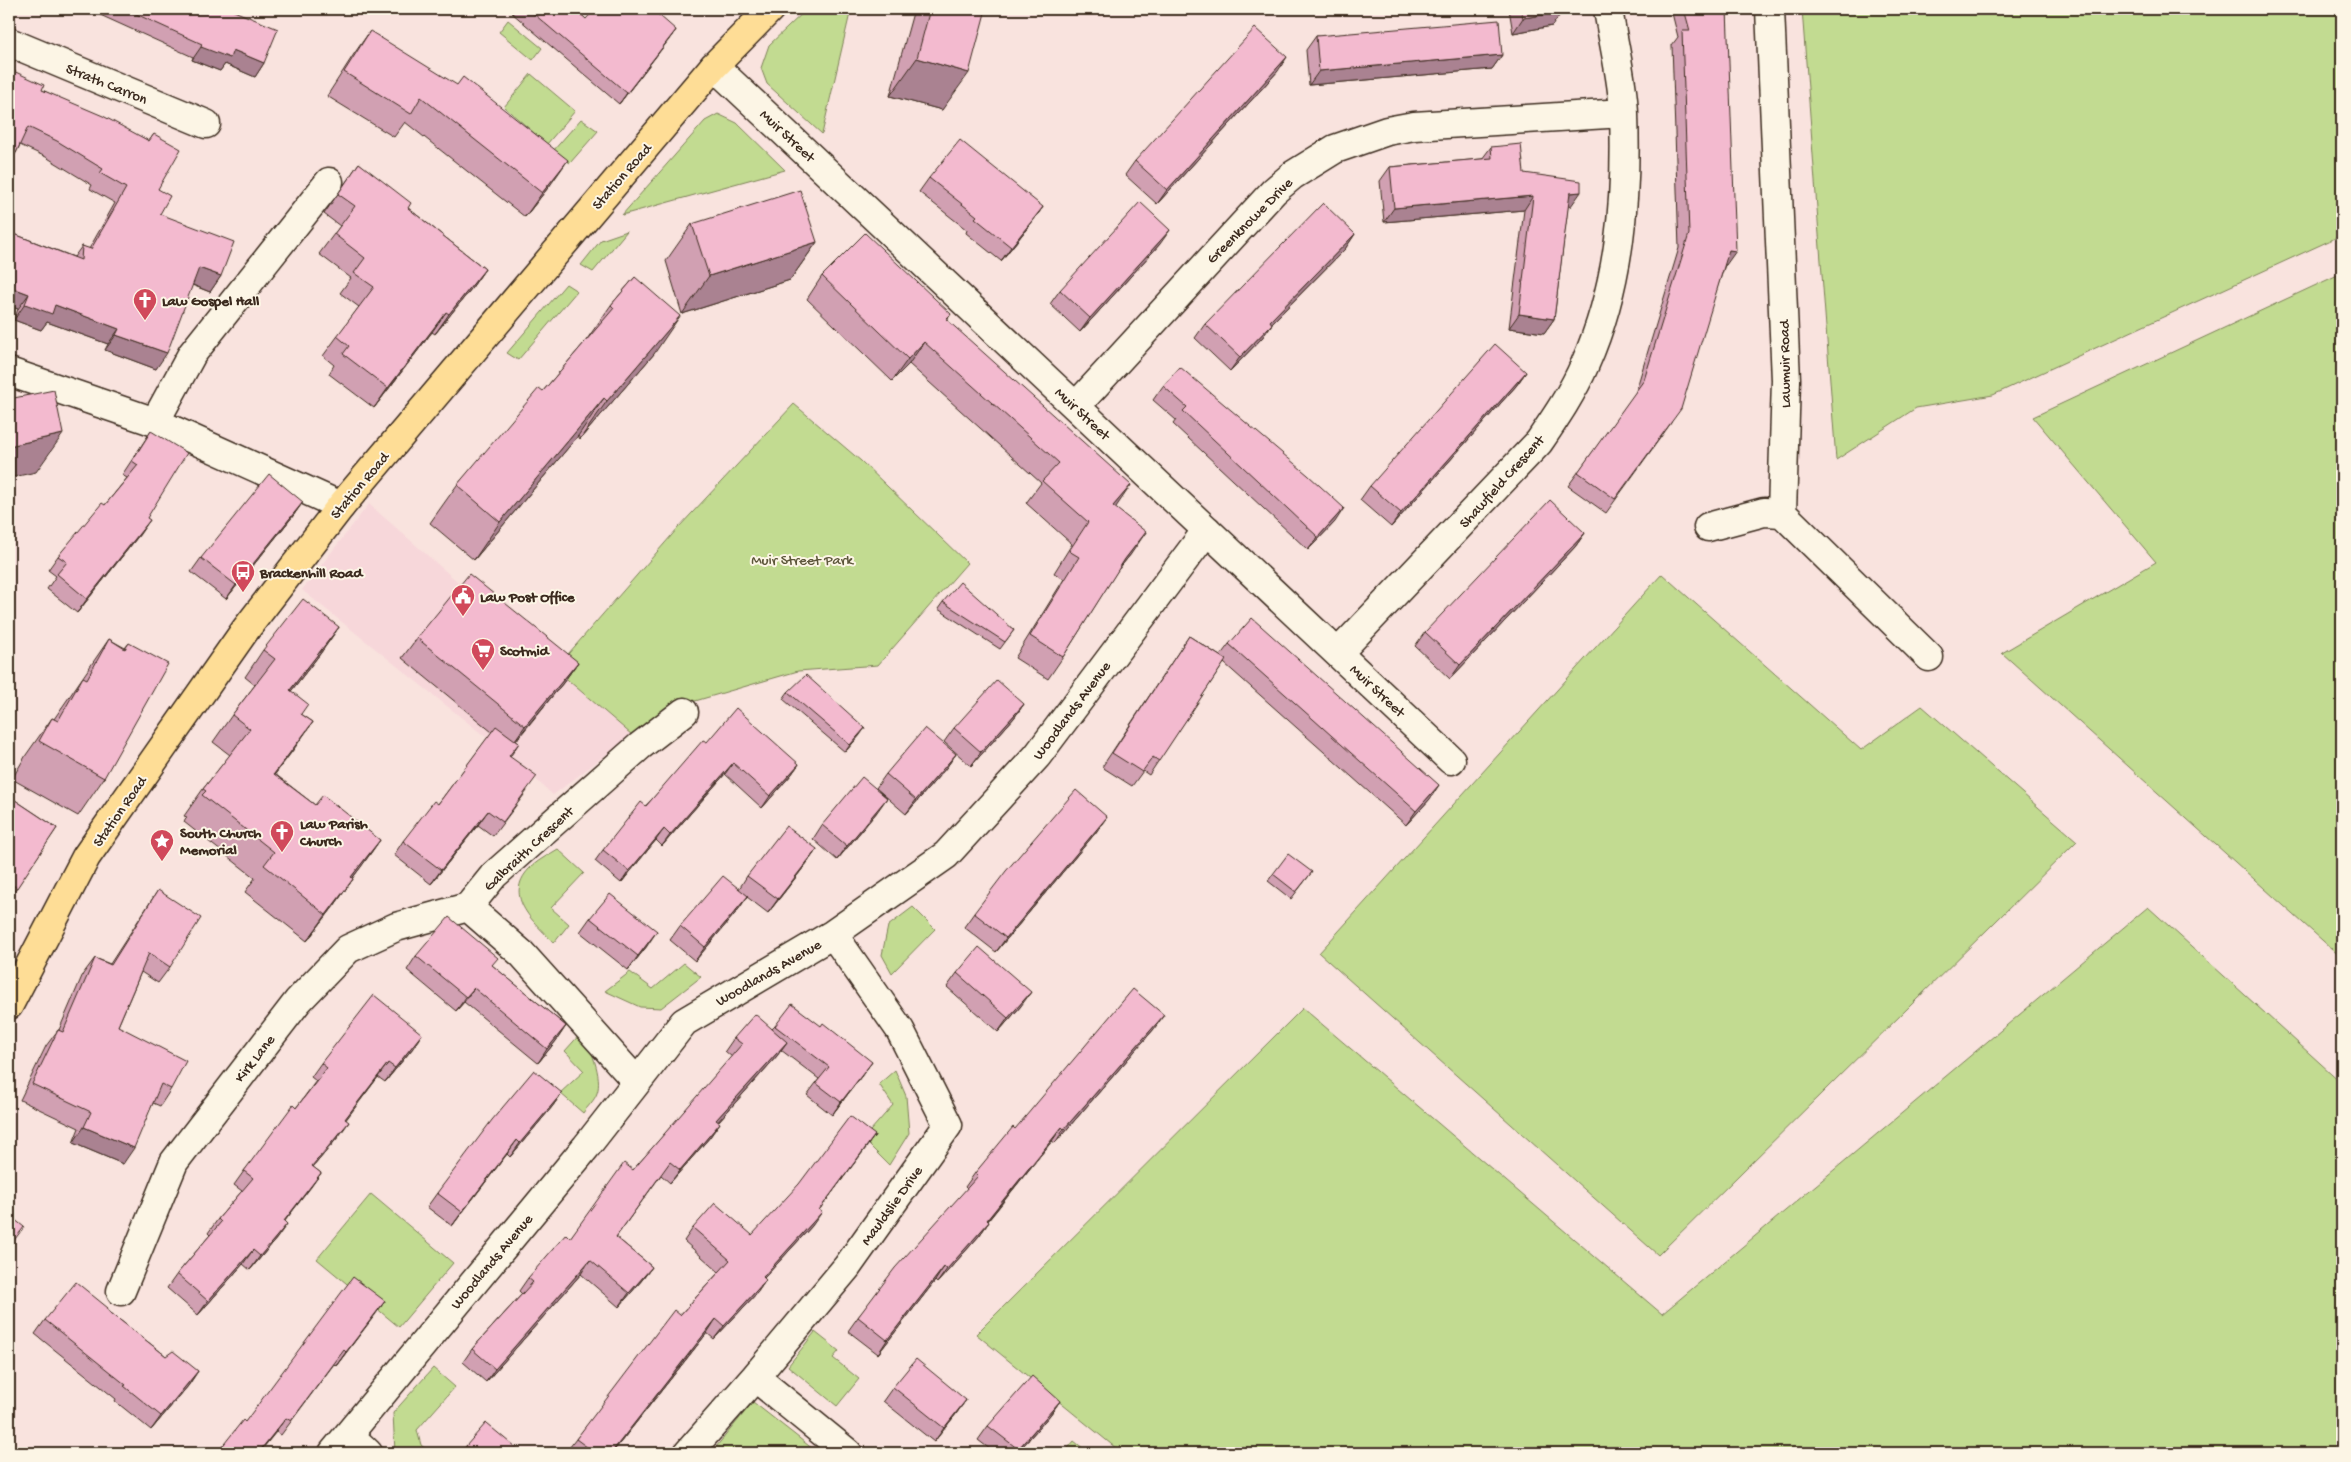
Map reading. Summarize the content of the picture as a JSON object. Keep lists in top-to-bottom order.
{
  "streets": {
    "main road": ["Station Road"],
    "street": [
      "Strath Carron",
      "Muir Street",
      "Greenknowe Drive",
      "Lawmuir Road",
      "Shawfield Crescent",
      "Woodlands Avenue",
      "Galbraith Crescent",
      "Kirk Lane",
      "Mauldslie Drive"
    ]
  },
  "crossings": [
    ["Muir Street", "Station Road"],
    ["Muir Street", "Greenknowe Drive"],
    ["Muir Street", "Shawfield Crescent"],
    ["Muir Street", "Woodlands Avenue"],
    ["Greenknowe Drive", "Shawfield Crescent"],
    ["Woodlands Avenue", "Mauldslie Drive"],
    ["Galbraith Crescent", "Kirk Lane"]
  ],
  "parks": ["Muir Street Park"],
  "places": {
    "church": ["Law Gospel Hall", "Law Parish Church"],
    "bus stop": ["Brackenhill Road"],
    "public building": ["Law Post Office"],
    "supermarket": ["Scotmid"],
    "place": ["South Church Memorial"]
  }
}
